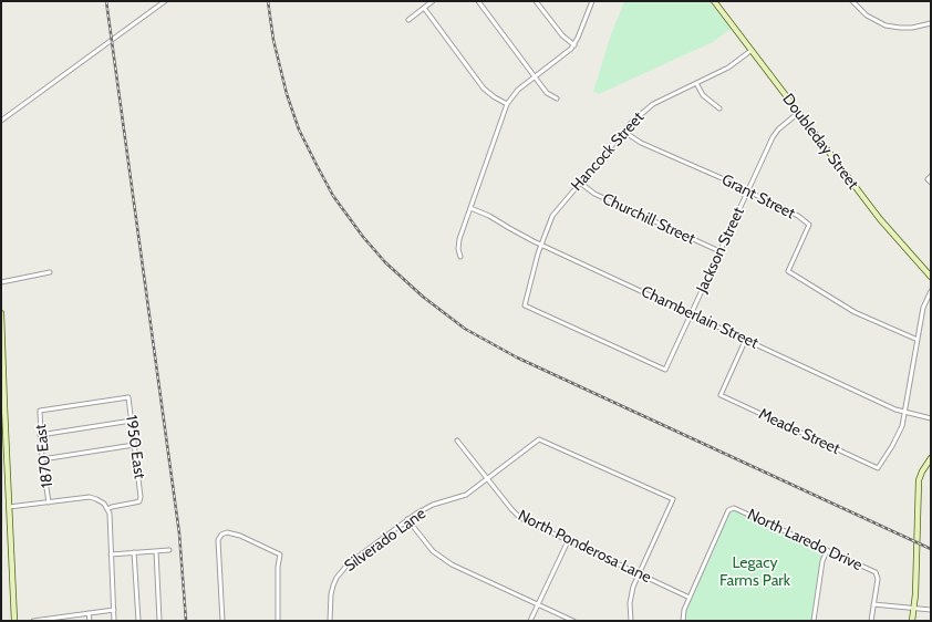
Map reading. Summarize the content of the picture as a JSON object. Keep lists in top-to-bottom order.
{
  "streets": {
    "street": [
      "Doubleday Street",
      "Hancock Street",
      "Grant Street",
      "Churchill Street",
      "Jackson Street",
      "Chamberlain Street",
      "Meade Street",
      "1950 East",
      "1870 East",
      "Silverado Lane",
      "North Laredo Drive",
      "North Ponderosa Lane"
    ]
  },
  "crossings": [
    ["Doubleday Street", "Hancock Street"],
    ["Doubleday Street", "Jackson Street"],
    ["Hancock Street", "Grant Street"],
    ["Hancock Street", "Churchill Street"],
    ["Hancock Street", "Jackson Street"],
    ["Hancock Street", "Chamberlain Street"],
    ["Grant Street", "Jackson Street"],
    ["Churchill Street", "Jackson Street"],
    ["Jackson Street", "Chamberlain Street"],
    ["Chamberlain Street", "Meade Street"],
    ["1950 East", "1870 East"],
    ["Silverado Lane", "North Ponderosa Lane"],
    ["North Laredo Drive", "North Ponderosa Lane"]
  ],
  "parks": ["Legacy Farms Park"]
}
